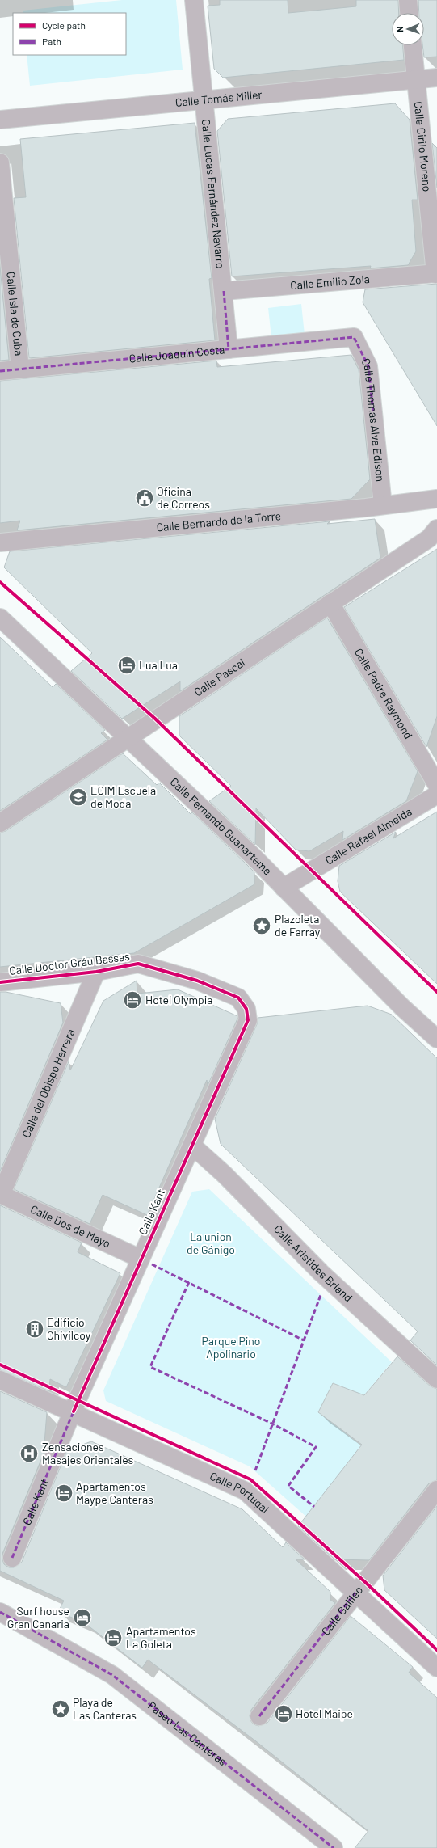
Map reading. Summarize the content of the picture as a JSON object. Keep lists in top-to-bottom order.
{
  "streets": {
    "street": [
      "Calle Tomás Miller",
      "Calle Cirilo Moreno",
      "Calle Lucas Fernández Navarro",
      "Calle Emilio Zola",
      "Calle Isla de Cuba",
      "Calle Joaquín Costa",
      "Calle Thomas Alva Edison",
      "Calle Bernardo de la Torre",
      "Calle Pascal",
      "Calle Padre Raymond",
      "Calle Fernando Guanarteme",
      "Calle Rafael Almeida",
      "Calle Doctor Gráu Bassas",
      "Calle del Obispo Herrera",
      "Calle Kant",
      "Calle Dos de Mayo",
      "Calle Aristides Briand",
      "Calle Portugal",
      "Calle Galileo",
      "Paseo Las Canteras"
    ]
  },
  "crossings": [
    ["Calle Tomás Miller", "Calle Cirilo Moreno"],
    ["Calle Tomás Miller", "Calle Lucas Fernández Navarro"],
    ["Calle Cirilo Moreno", "Calle Emilio Zola"],
    ["Calle Lucas Fernández Navarro", "Calle Emilio Zola"],
    ["Calle Lucas Fernández Navarro", "Calle Joaquín Costa"],
    ["Calle Isla de Cuba", "Calle Joaquín Costa"],
    ["Calle Joaquín Costa", "Calle Thomas Alva Edison"],
    ["Calle Thomas Alva Edison", "Calle Bernardo de la Torre"],
    ["Calle Pascal", "Calle Padre Raymond"],
    ["Calle Pascal", "Calle Fernando Guanarteme"],
    ["Calle Fernando Guanarteme", "Calle Rafael Almeida"],
    ["Calle Doctor Gráu Bassas", "Calle del Obispo Herrera"],
    ["Calle Doctor Gráu Bassas", "Calle Kant"],
    ["Calle del Obispo Herrera", "Calle Dos de Mayo"],
    ["Calle Kant", "Calle Dos de Mayo"],
    ["Calle Kant", "Calle Aristides Briand"],
    ["Calle Kant", "Calle Portugal"],
    ["Calle Portugal", "Calle Galileo"]
  ],
  "parks": ["La union de Gánigo", "Parque Pino Apolinario"],
  "places": {
    "public building": ["Oficina de Correos"],
    "hotel": [
      "Lua Lua",
      "Hotel Olympia",
      "Apartamentos Maype Canteras",
      "Surf house Gran Canaria",
      "Apartamentos La Goleta",
      "Hotel Maipe"
    ],
    "school or university": ["ECIM Escuela de Moda"],
    "place": ["Plazoleta de Farray", "Playa de Las Canteras"],
    "building": ["Edificio Chivilcoy"],
    "hospital": ["Zensaciones Masajes Orientales"]
  },
  "legend": ["Cycle path", "Path"],
  "north": "left"
}
